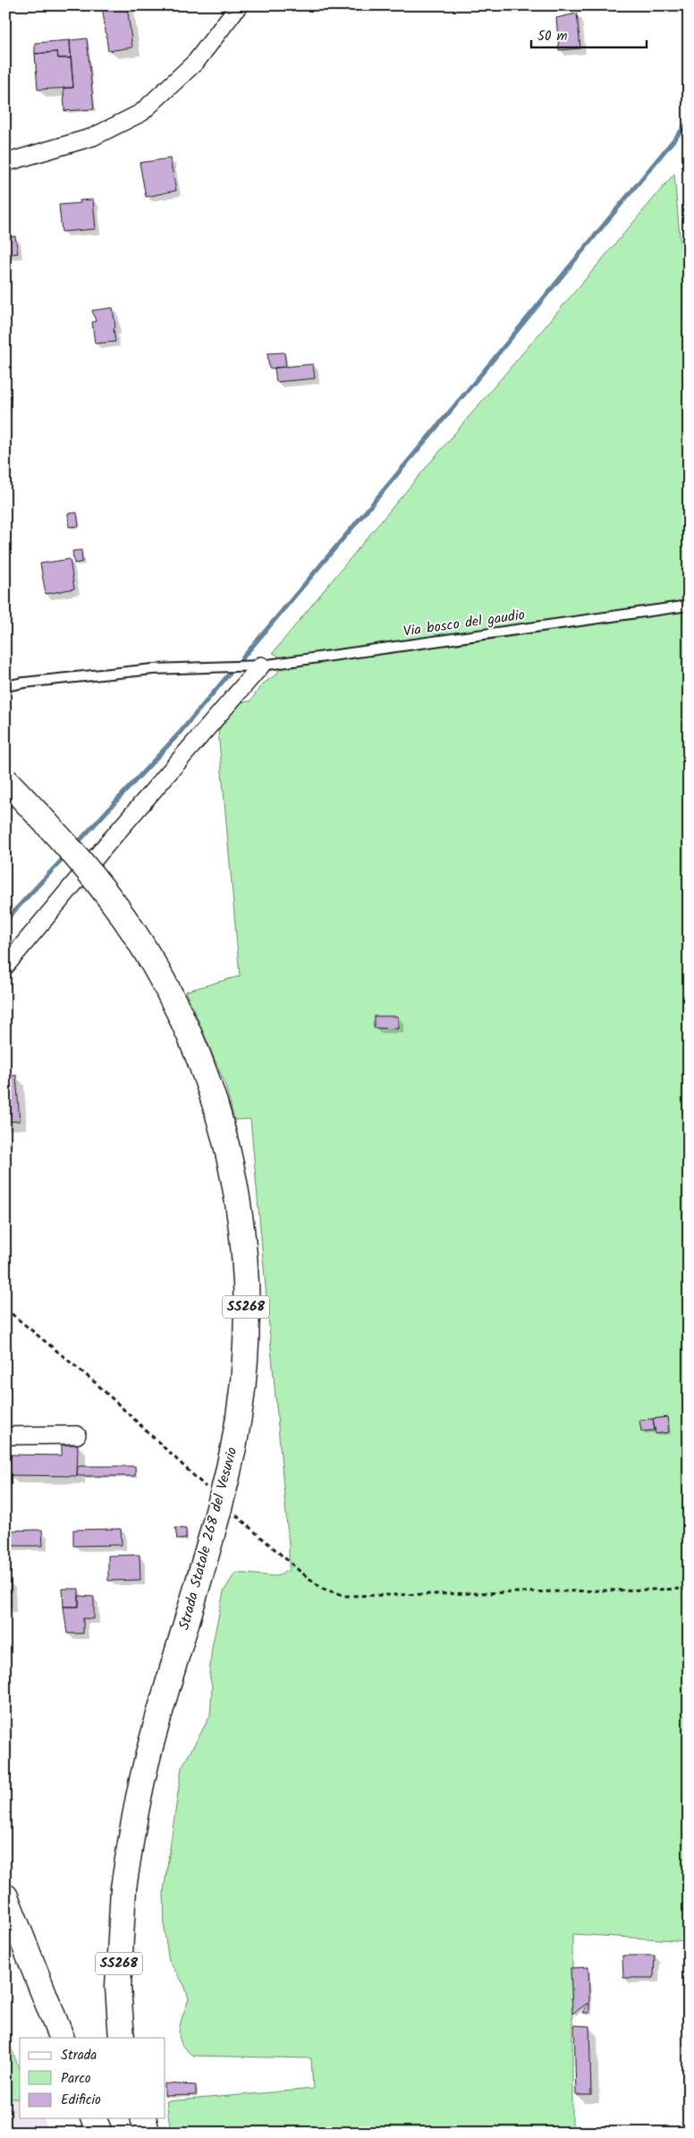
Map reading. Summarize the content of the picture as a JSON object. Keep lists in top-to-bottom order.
{
  "streets": {
    "highway": ["SS268", "Strada Statale 268 del Vesuvio"],
    "lane": ["Via bosco del gaudio"]
  },
  "legend": ["Strada", "Parco", "Edificio"],
  "scale_bar": "50 m"
}
